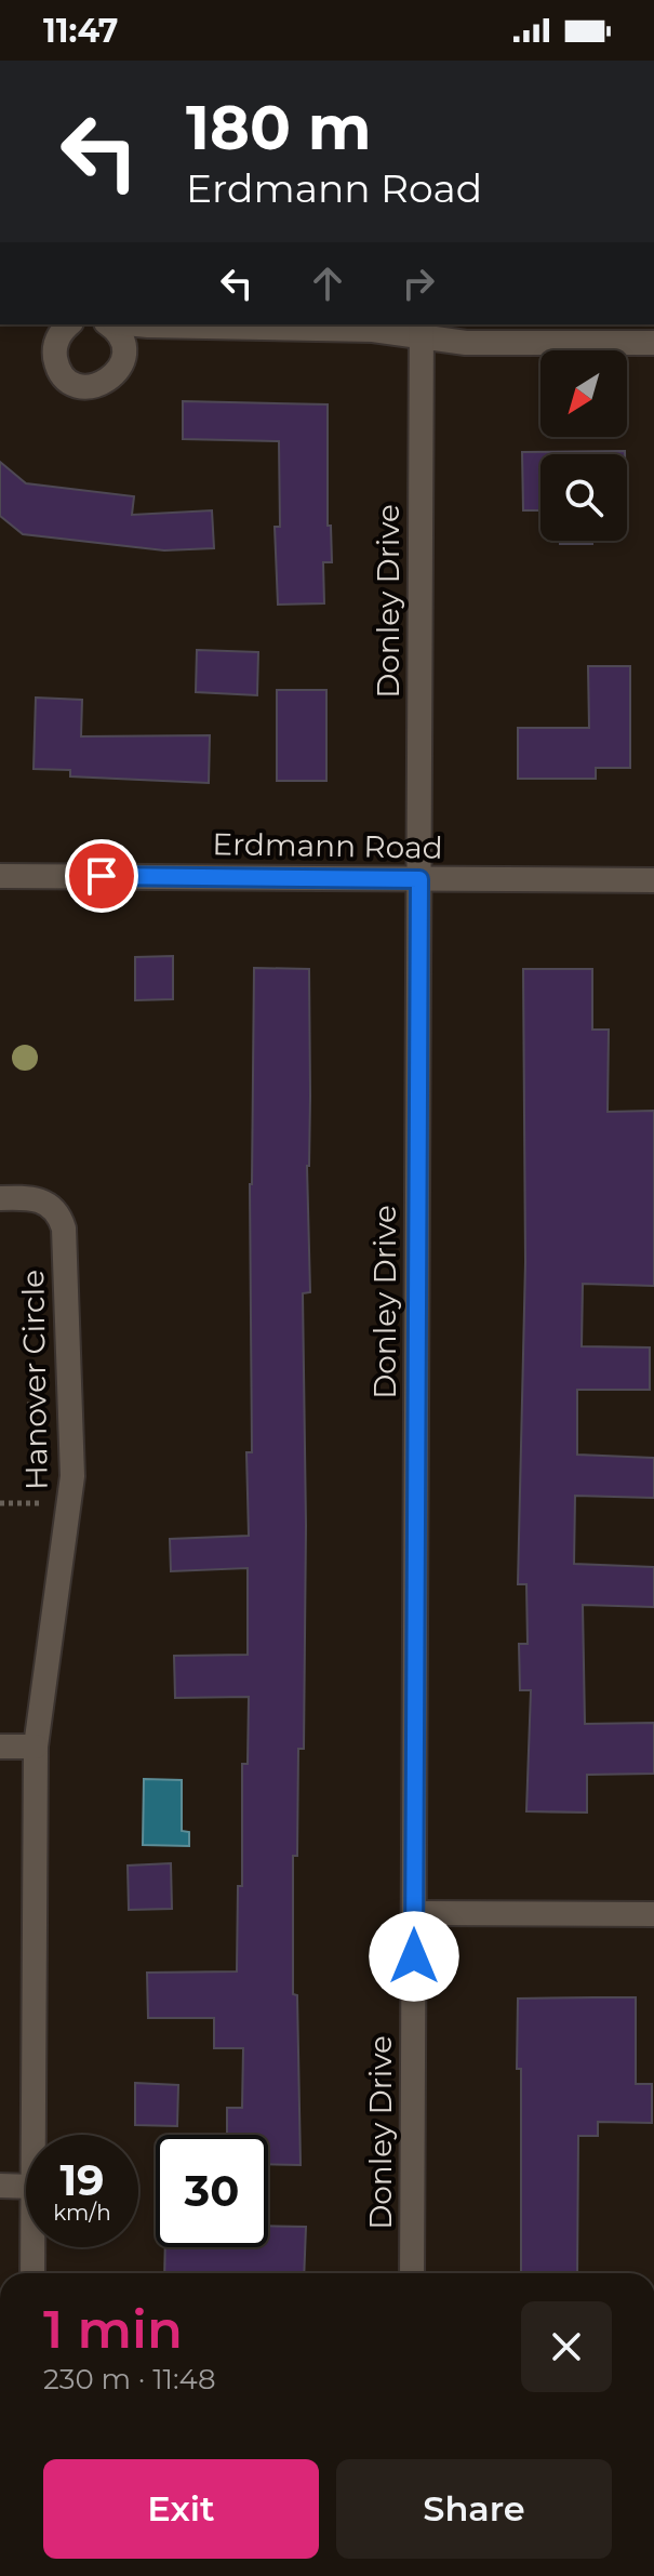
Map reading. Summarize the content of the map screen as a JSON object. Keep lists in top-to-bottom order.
{
  "streets": {
    "street": ["Donley Drive", "Erdmann Road", "Hanover Circle"]
  },
  "crossings": [
    ["Donley Drive", "Erdmann Road"]
  ],
  "north": "bottom left",
  "page": {
    "status": "11:47",
    "turn": ["180 m", "Erdmann Road"],
    "speed": "19 km/h",
    "limit": "30",
    "heading": ["1 min", "230 m · 11:48"],
    "buttons": ["Exit", "Share"]
  }
}
